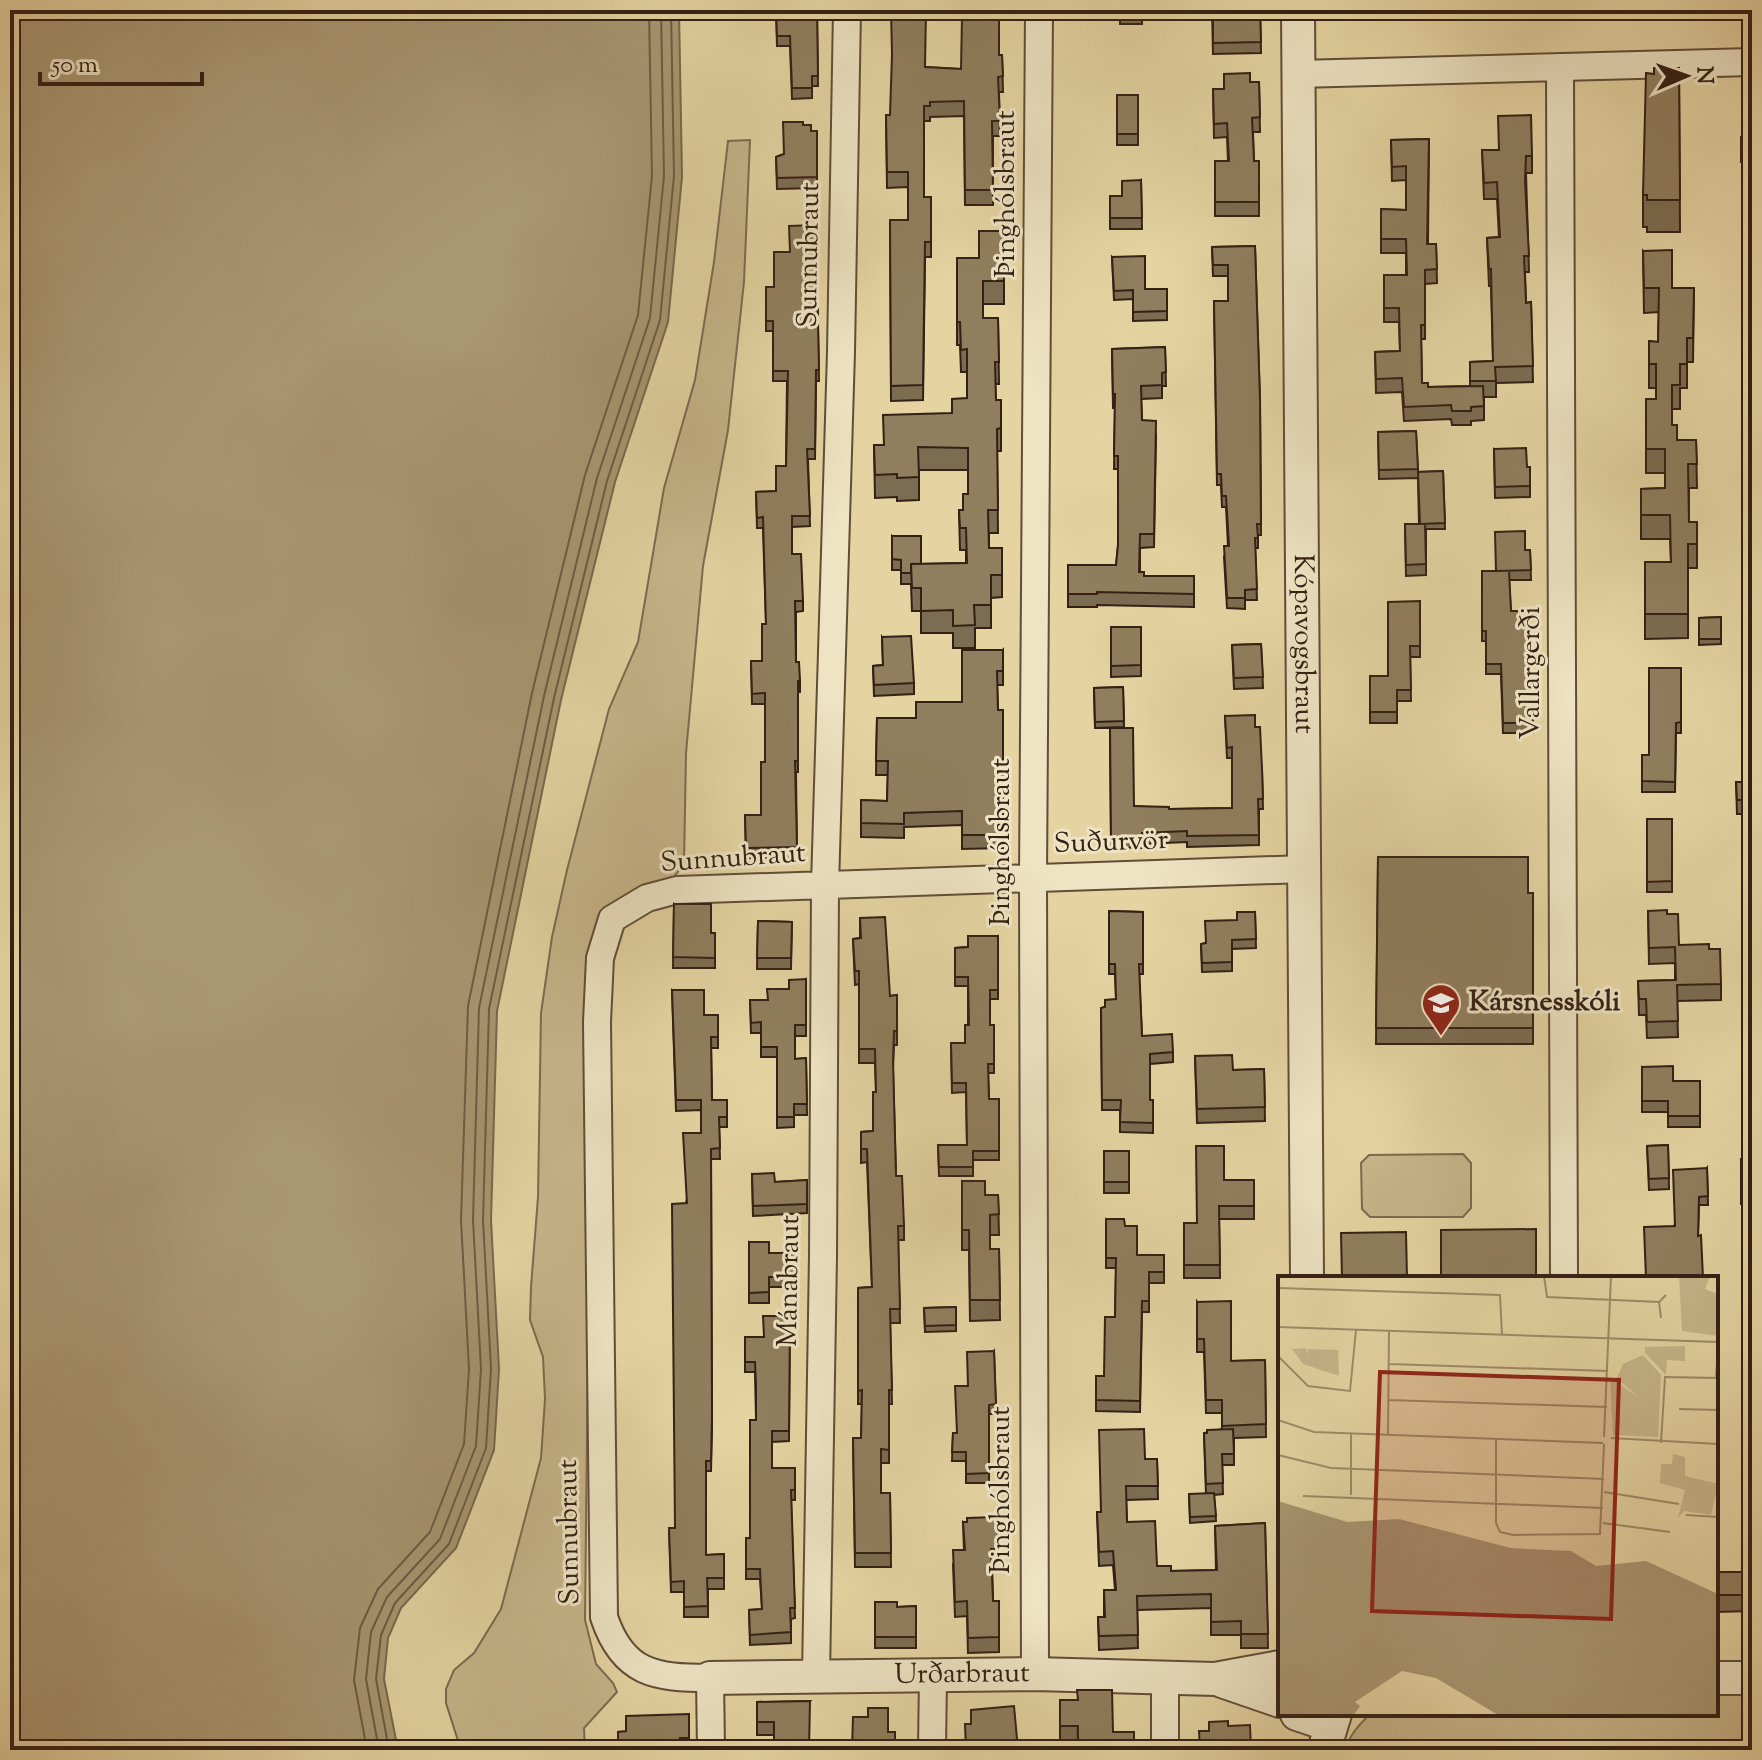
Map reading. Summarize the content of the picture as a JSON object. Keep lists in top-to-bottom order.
{
  "streets": {
    "street": [
      "Þinghólsbraut",
      "Sunnubraut",
      "Kópavogsbraut",
      "Vallargerði",
      "Suðurvör",
      "Mánabraut",
      "Urðarbraut"
    ]
  },
  "crossings": [
    ["Þinghólsbraut", "Suðurvör"],
    ["Þinghólsbraut", "Urðarbraut"],
    ["Sunnubraut", "Suðurvör"],
    ["Sunnubraut", "Mánabraut"],
    ["Sunnubraut", "Urðarbraut"],
    ["Kópavogsbraut", "Suðurvör"],
    ["Suðurvör", "Mánabraut"],
    ["Mánabraut", "Urðarbraut"]
  ],
  "places": {
    "school or university": ["Kársnesskóli"]
  },
  "scale_bar": "50 m",
  "north": "right"
}
